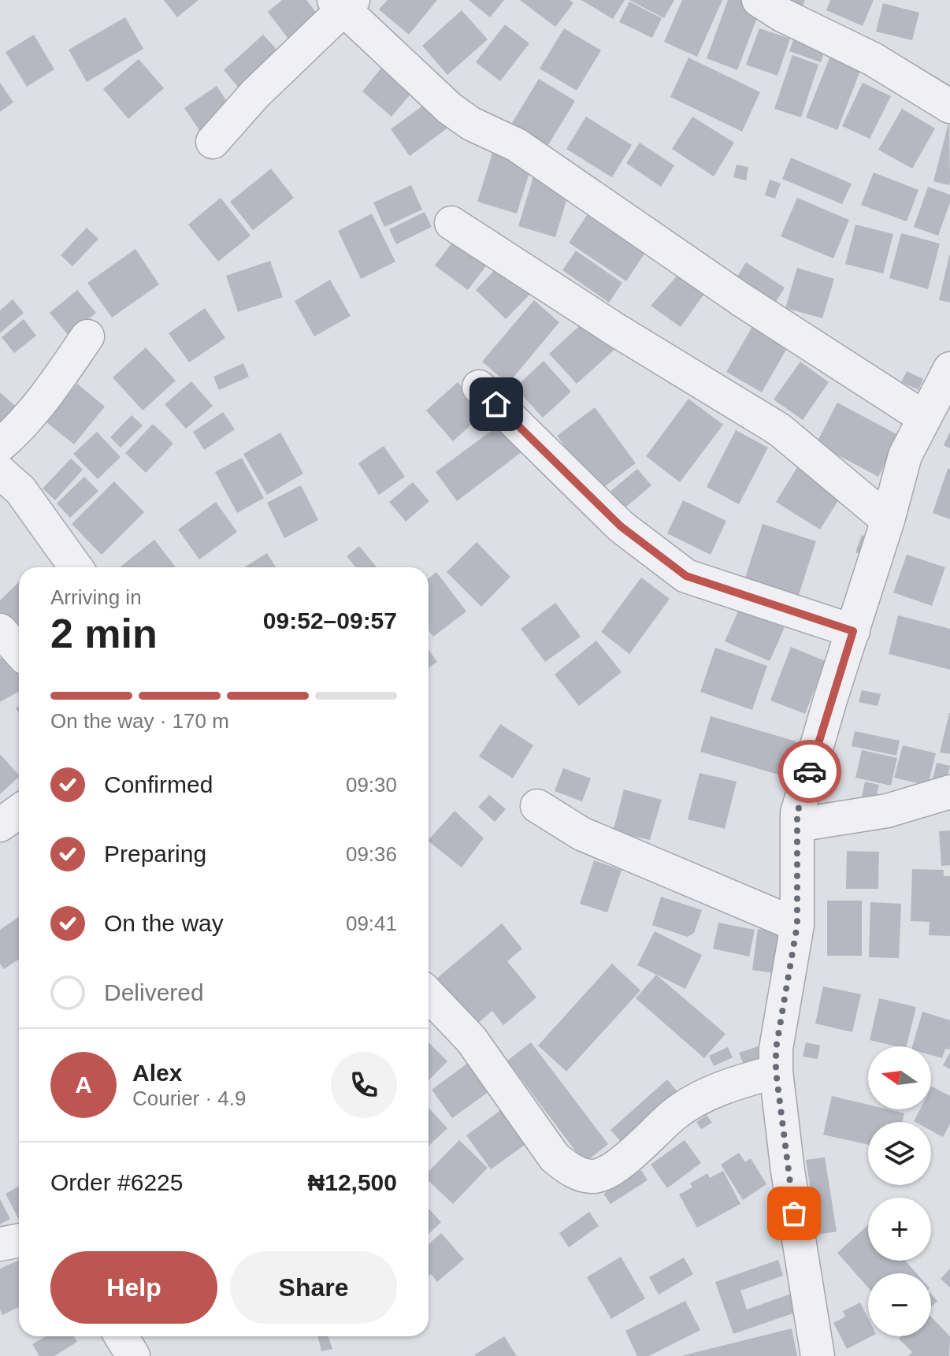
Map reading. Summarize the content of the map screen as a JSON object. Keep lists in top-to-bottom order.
{
  "north": "left",
  "page": {
    "heading": ["2 min", "Arriving in", "09:52–09:57"],
    "panel": [
      "Alex",
      "Courier · 4.9",
      "Order #6225",
      "₦12,500"
    ],
    "bar": "On the way · 170 m",
    "list": [
      ["Confirmed", "09:30"],
      ["Preparing", "09:36"],
      ["On the way", "09:41"],
      "Delivered"
    ],
    "map_buttons": ["+", "−"],
    "round": "A",
    "buttons": ["Help", "Share"]
  }
}
